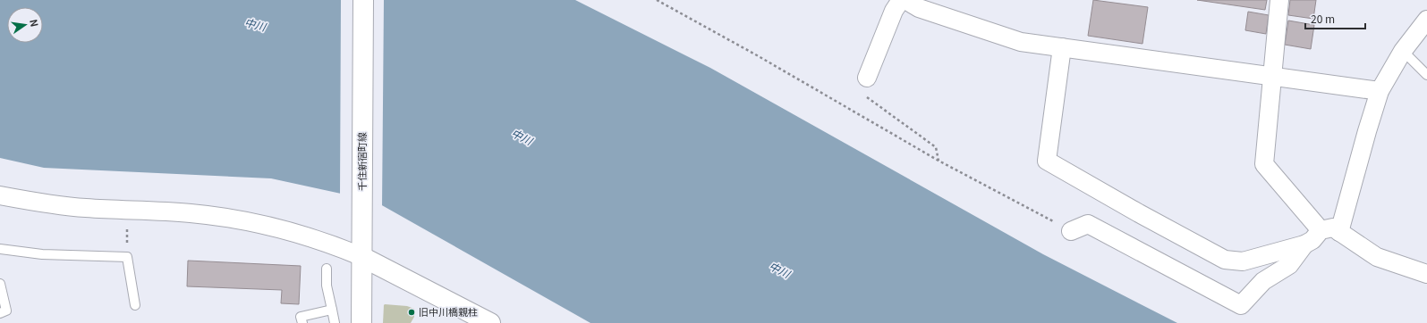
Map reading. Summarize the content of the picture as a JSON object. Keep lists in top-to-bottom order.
{
  "streets": {
    "main road": ["千住新宿町線"]
  },
  "water": ["中川"],
  "places": ["旧中川橋親柱"],
  "scale_bar": "20 m",
  "north": "right"
}
